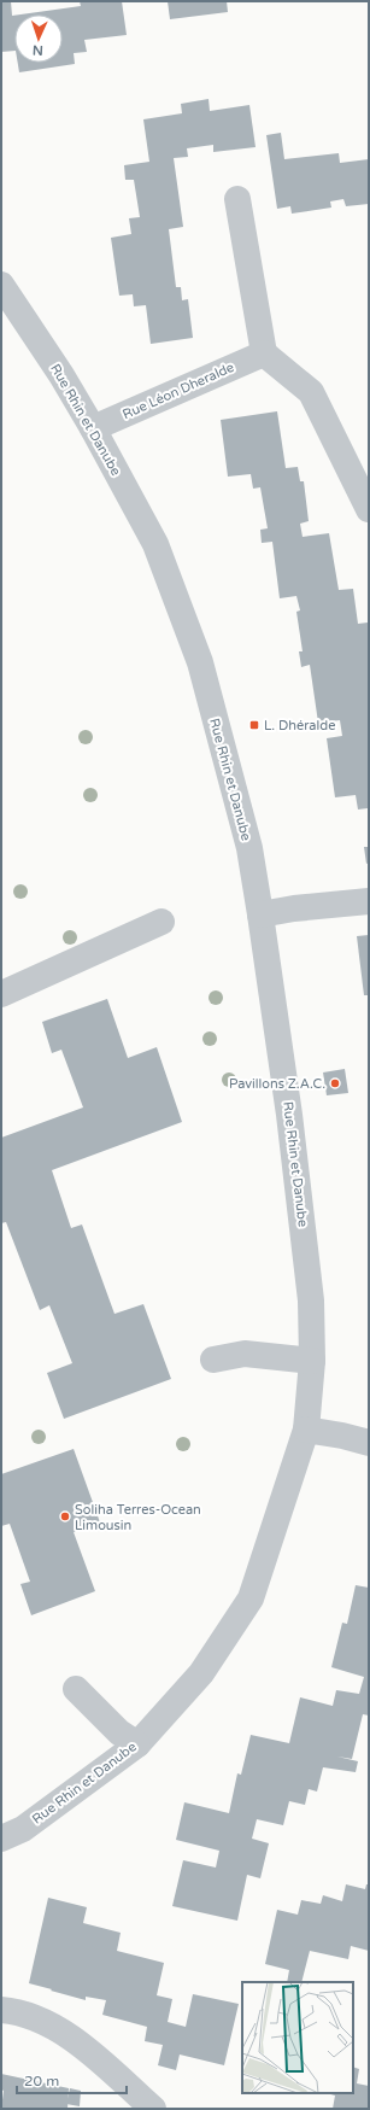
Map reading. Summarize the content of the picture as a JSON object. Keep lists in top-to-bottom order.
{
  "streets": {
    "street": ["Rue Léon Dheralde", "Rue Rhin et Danube"]
  },
  "crossings": [
    ["Rue Léon Dheralde", "Rue Rhin et Danube"]
  ],
  "places": {
    "transit": ["L. Dhéralde"],
    "other": ["Pavillons Z.A.C.", "Soliha Terres-Ocean Limousin"]
  },
  "scale_bar": "20 m",
  "north": "bottom"
}
